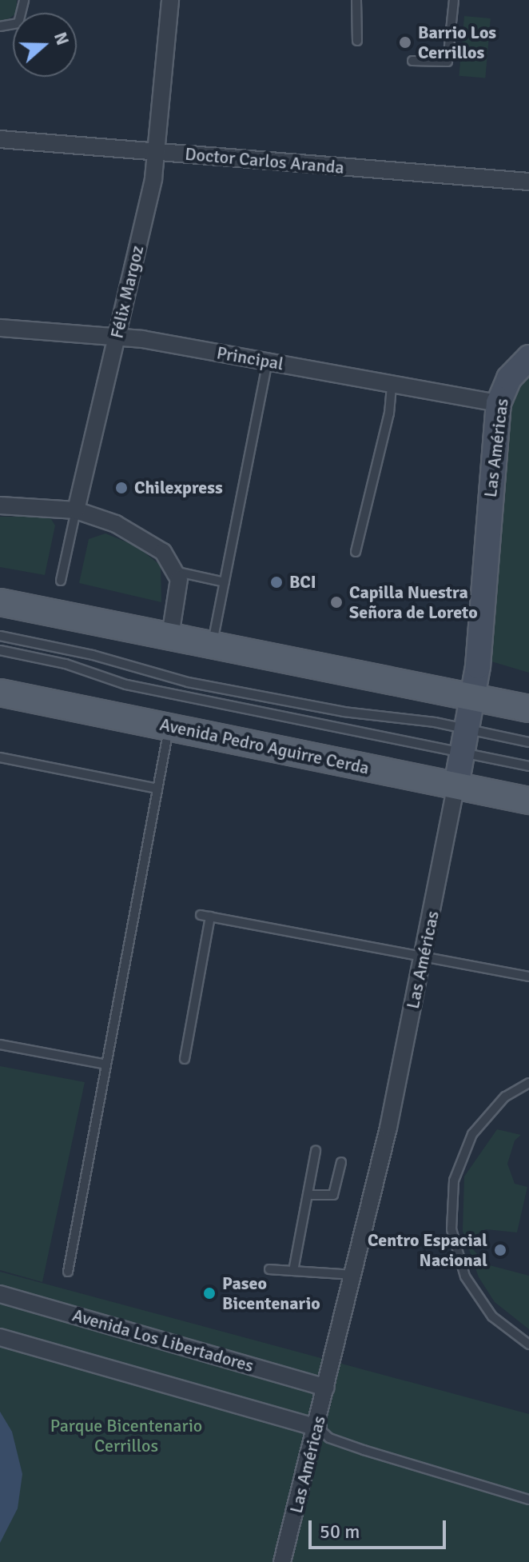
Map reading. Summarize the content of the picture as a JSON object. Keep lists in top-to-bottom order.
{
  "streets": {
    "main road": ["Avenida Pedro Aguirre Cerda"],
    "street": [
      "Doctor Carlos Aranda",
      "Félix Margoz",
      "Principal",
      "Las Américas",
      "Avenida Los Libertadores"
    ]
  },
  "crossings": [
    ["Doctor Carlos Aranda", "Félix Margoz"],
    ["Félix Margoz", "Principal"],
    ["Principal", "Las Américas"],
    ["Las Américas", "Avenida Pedro Aguirre Cerda"],
    ["Las Américas", "Avenida Los Libertadores"]
  ],
  "parks": ["Parque Bicentenario Cerrillos"],
  "places": [
    "Barrio Los Cerrillos",
    "Chilexpress",
    "BCI",
    "Capilla Nuestra Señora de Loreto",
    "Centro Espacial Nacional",
    "Paseo Bicentenario"
  ],
  "scale_bar": "50 m",
  "north": "right"
}
